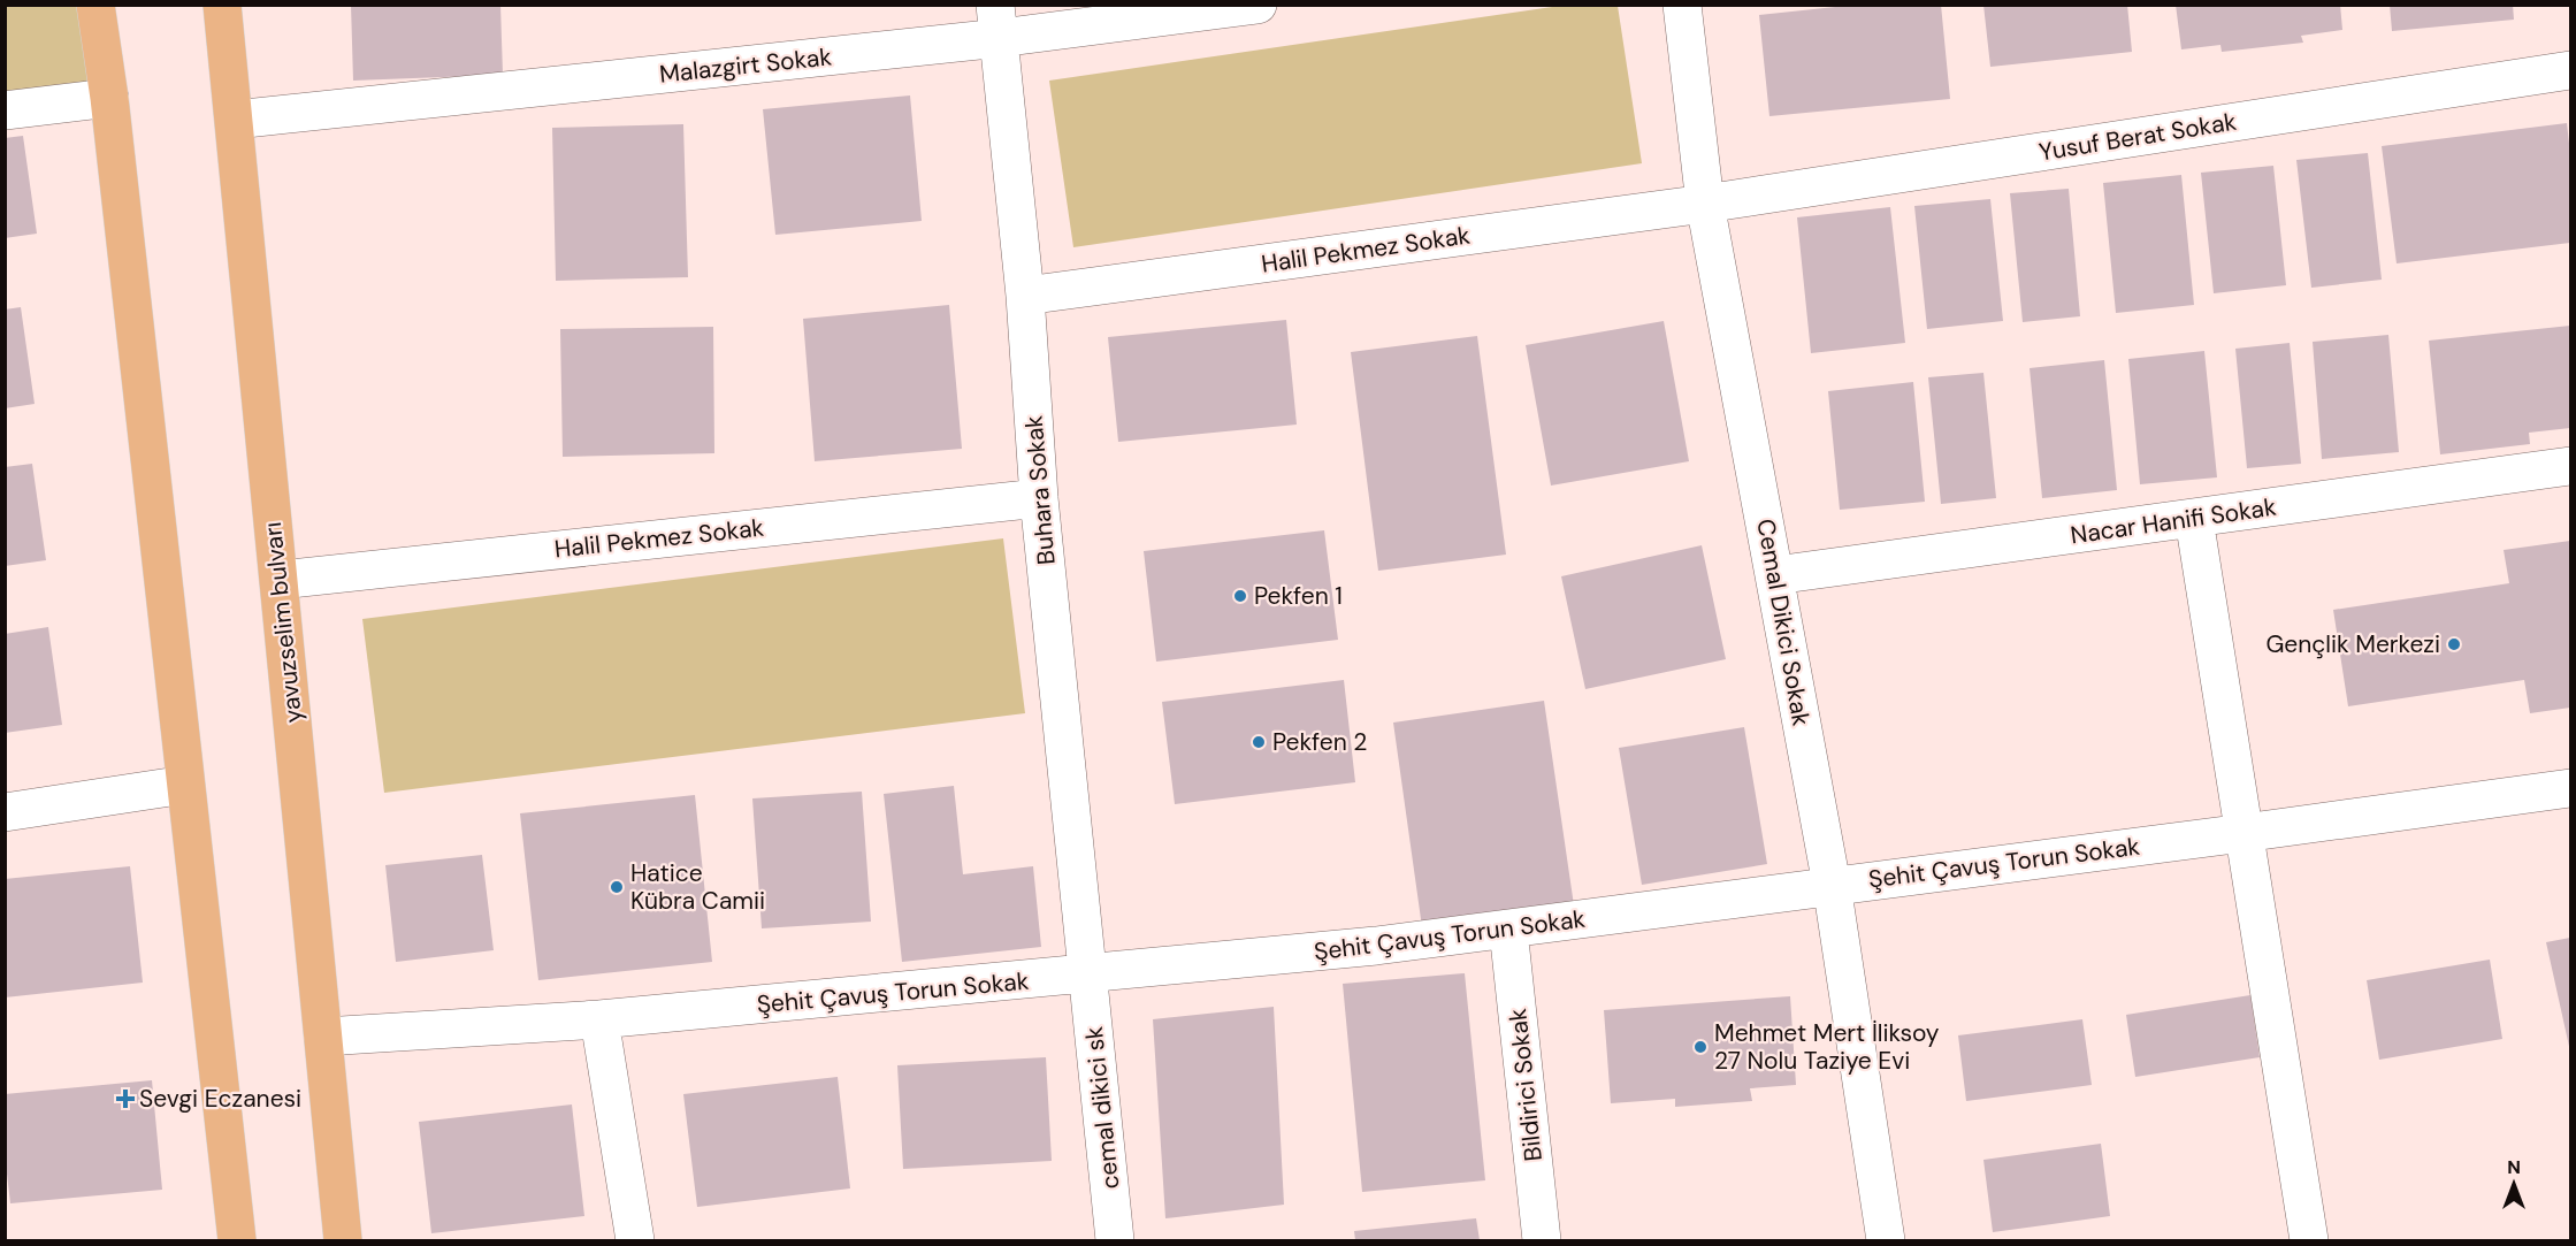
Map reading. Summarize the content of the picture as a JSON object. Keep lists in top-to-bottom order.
{
  "streets": {
    "main road": ["yavuzselim bulvarı"],
    "street": [
      "Malazgirt Sokak",
      "Yusuf Berat Sokak",
      "Halil Pekmez Sokak",
      "Buhara Sokak",
      "Nacar Hanifi Sokak",
      "Cemal Dikici Sokak",
      "Şehit Çavuş Torun Sokak",
      "Bildirici Sokak",
      "cemal dikici sk"
    ]
  },
  "crossings": [
    ["Malazgirt Sokak", "Buhara Sokak"],
    ["Malazgirt Sokak", "yavuzselim bulvarı"],
    ["Yusuf Berat Sokak", "Halil Pekmez Sokak"],
    ["Yusuf Berat Sokak", "Cemal Dikici Sokak"],
    ["Halil Pekmez Sokak", "Buhara Sokak"],
    ["Halil Pekmez Sokak", "yavuzselim bulvarı"],
    ["Halil Pekmez Sokak", "Cemal Dikici Sokak"],
    ["Buhara Sokak", "Şehit Çavuş Torun Sokak"],
    ["Buhara Sokak", "cemal dikici sk"],
    ["Nacar Hanifi Sokak", "Cemal Dikici Sokak"],
    ["yavuzselim bulvarı", "Şehit Çavuş Torun Sokak"],
    ["Cemal Dikici Sokak", "Şehit Çavuş Torun Sokak"],
    ["Şehit Çavuş Torun Sokak", "Bildirici Sokak"],
    ["Şehit Çavuş Torun Sokak", "cemal dikici sk"]
  ],
  "places": {
    "other": [
      "Pekfen 1",
      "Gençlik Merkezi",
      "Pekfen 2",
      "Hatice Kübra Camii",
      "Mehmet Mert İliksoy 27 Nolu Taziye Evi"
    ],
    "health": ["Sevgi Eczanesi"]
  },
  "north": "top"
}
